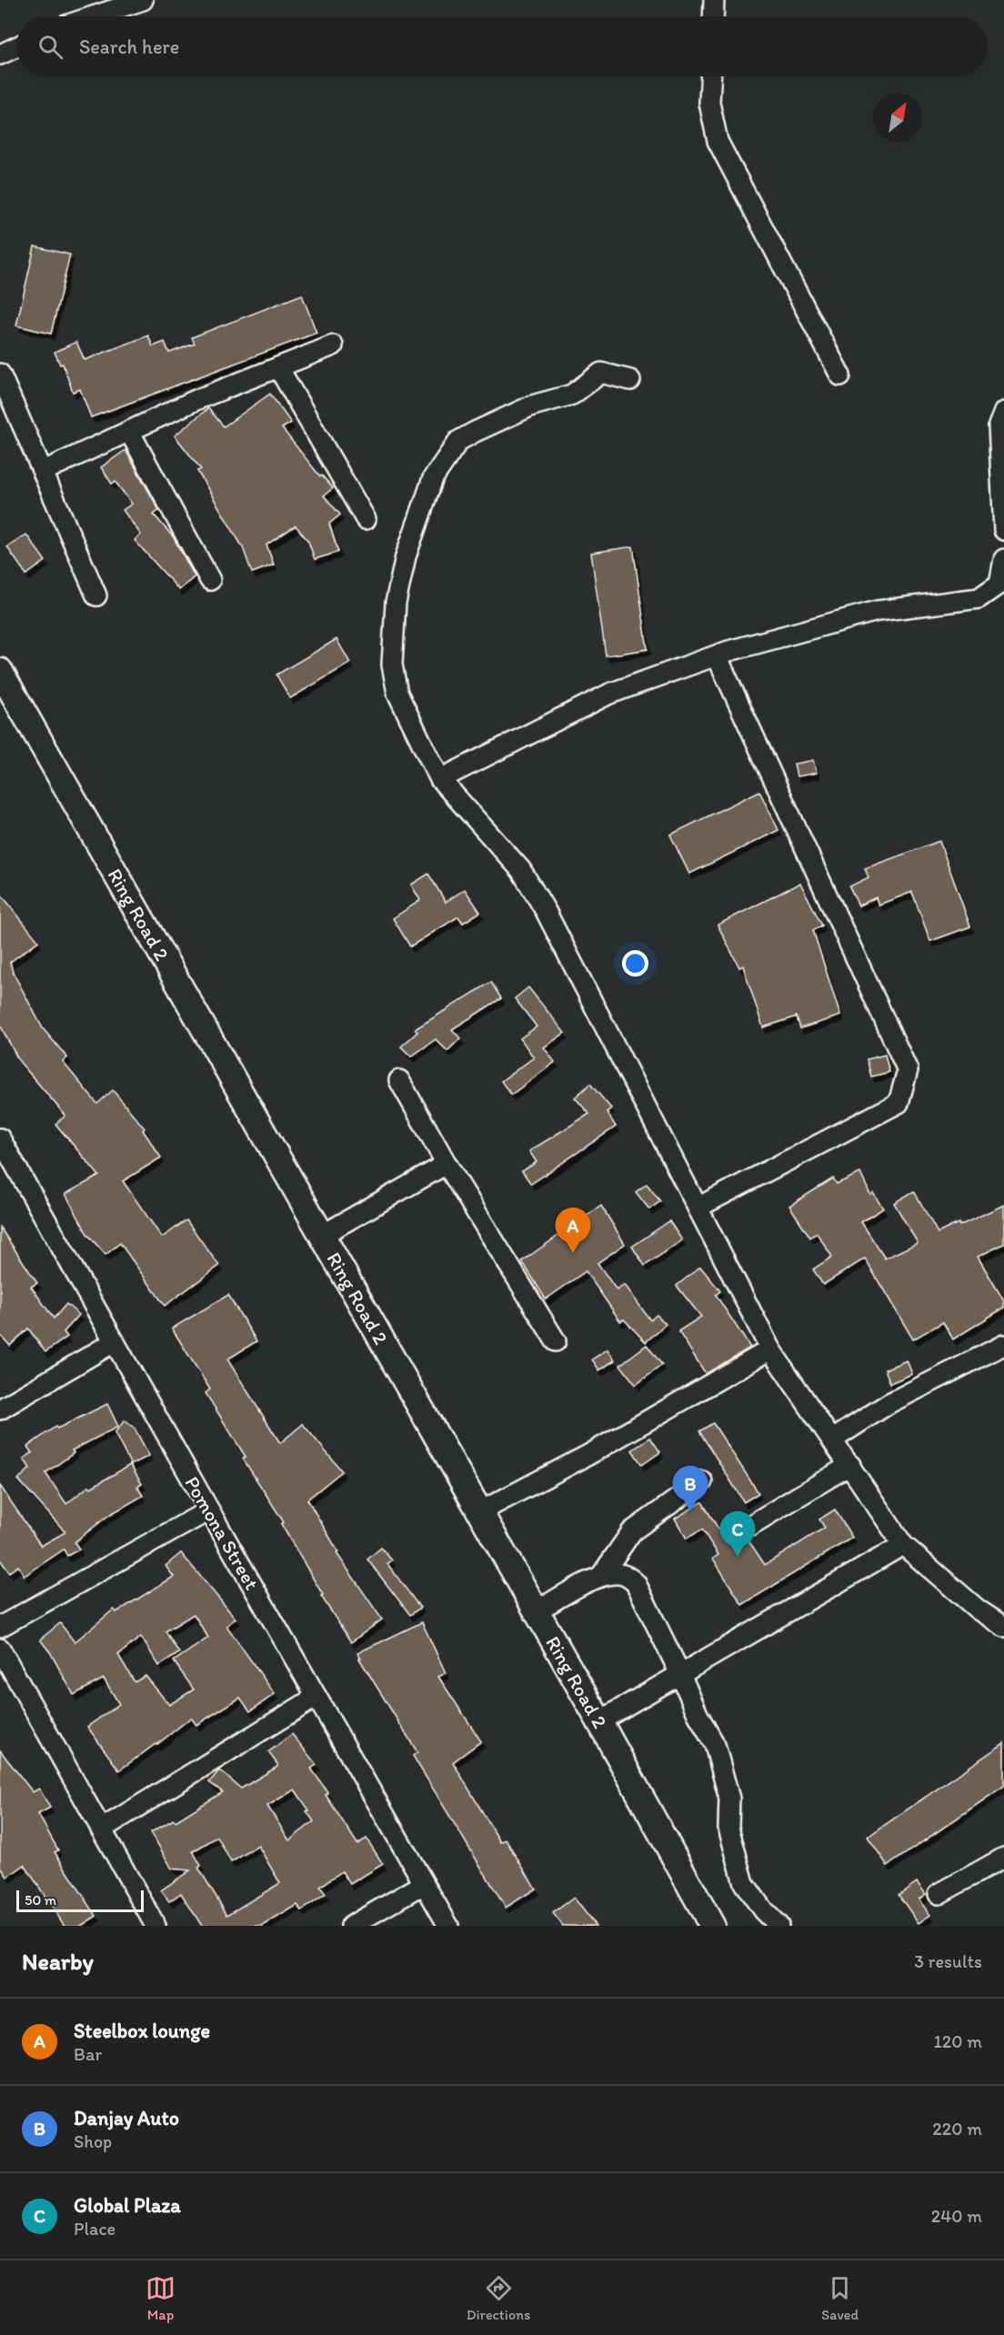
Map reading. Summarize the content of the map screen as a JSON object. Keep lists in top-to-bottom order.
{
  "streets": {
    "main road": ["Ring Road 2"],
    "street": ["Pomona Street"]
  },
  "scale_bar": "50 m",
  "north": "top right",
  "page": {
    "search": "Search here",
    "pins": ["A", "B", "C"],
    "scale": "50 m",
    "heading": ["Nearby", "3 results"],
    "list": [
      {
        "mark": "A",
        "name": "Steelbox lounge",
        "note": "Bar",
        "value": "120 m"
      },
      {
        "mark": "B",
        "name": "Danjay Auto",
        "note": "Shop",
        "value": "220 m"
      },
      {
        "mark": "C",
        "name": "Global Plaza",
        "note": "Place",
        "value": "240 m"
      }
    ],
    "nav": ["Map", "Directions", "Saved"]
  }
}
